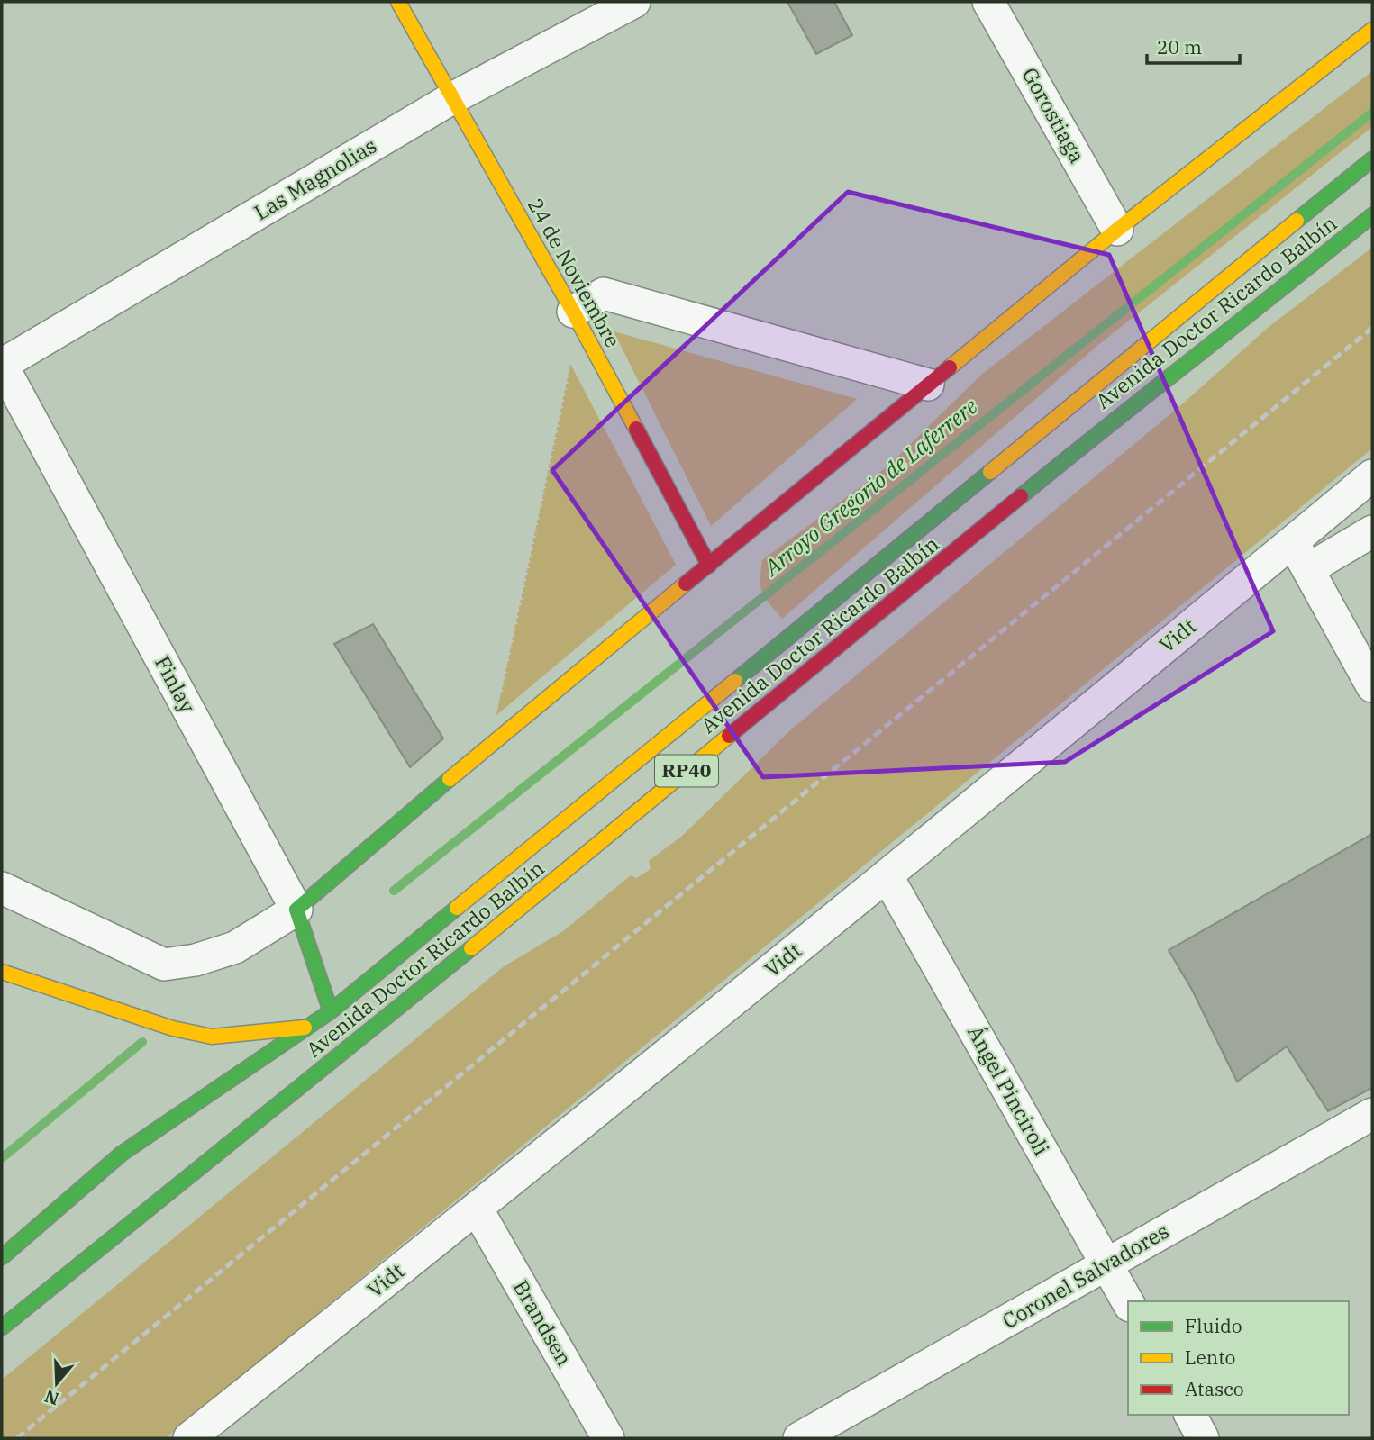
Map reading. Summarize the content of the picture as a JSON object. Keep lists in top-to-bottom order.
{
  "streets": {
    "main road": [
      "24 de Noviembre",
      "Avenida Doctor Ricardo Balbín",
      "Finlay",
      "RP40"
    ],
    "street": [
      "Gorostiaga",
      "Las Magnolias",
      "Vidt",
      "Ángel Pinciroli",
      "Coronel Salvadores",
      "Brandsen"
    ]
  },
  "crossings": [
    ["Las Magnolias", "24 de Noviembre"],
    ["Las Magnolias", "Finlay"],
    ["Avenida Doctor Ricardo Balbín", "Finlay"],
    ["Vidt", "Ángel Pinciroli"],
    ["Vidt", "Brandsen"],
    ["Ángel Pinciroli", "Coronel Salvadores"]
  ],
  "water": ["Arroyo Gregorio de Laferrere"],
  "legend": ["Fluido", "Lento", "Atasco"],
  "scale_bar": "20 m",
  "north": "bottom"
}
